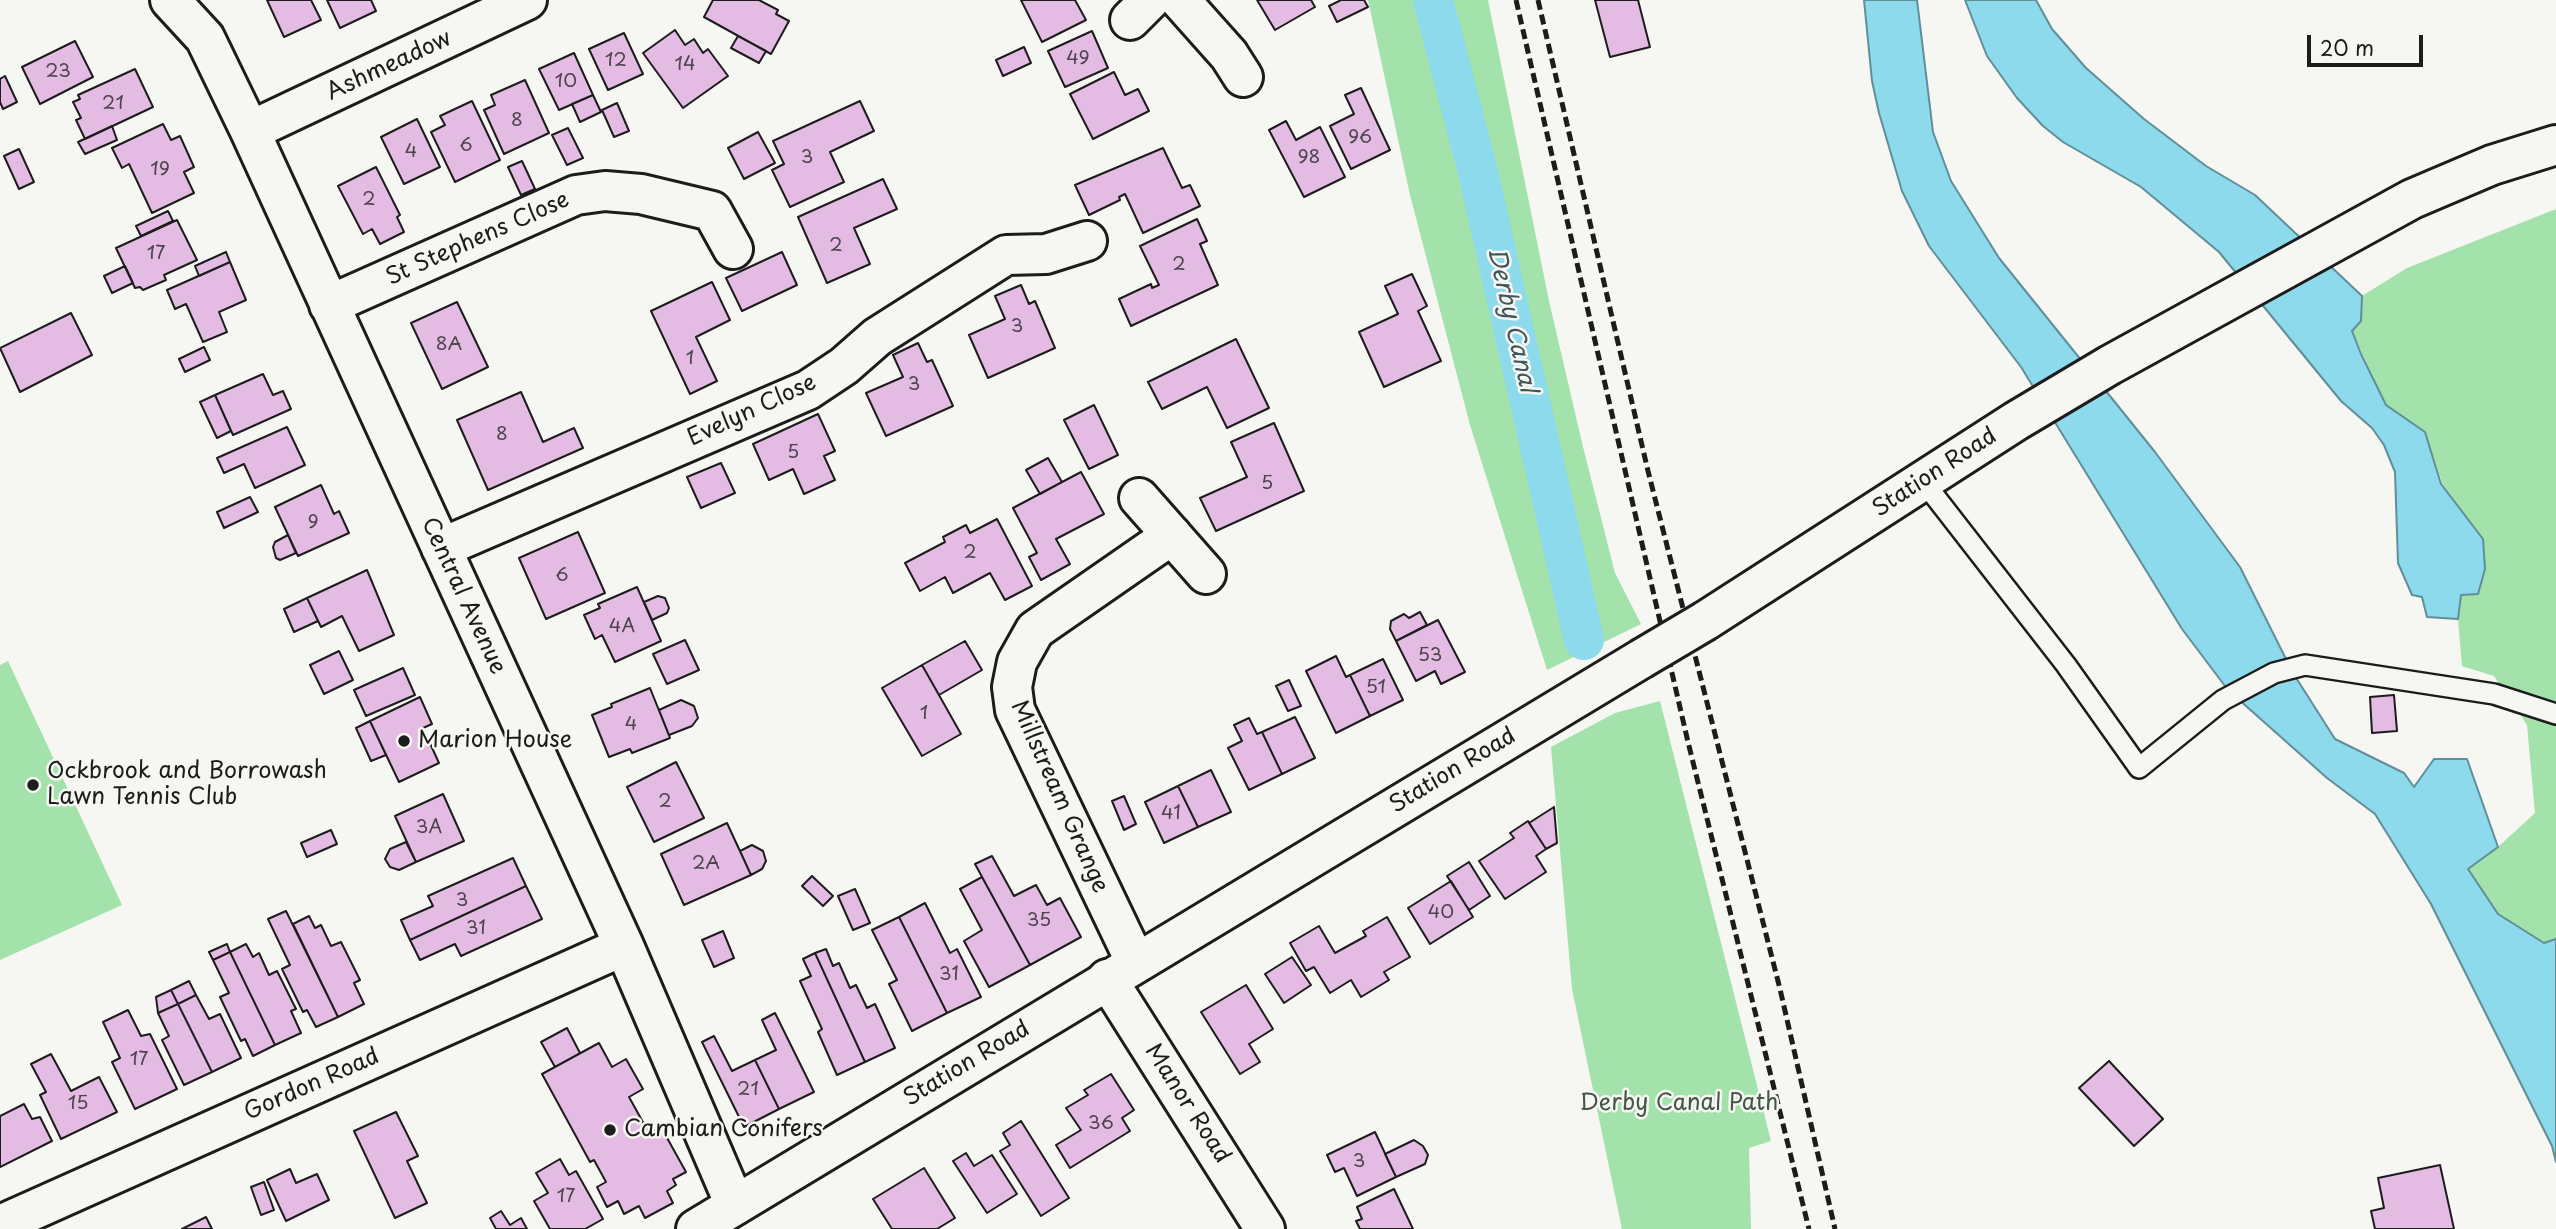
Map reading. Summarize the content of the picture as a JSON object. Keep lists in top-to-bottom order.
{
  "streets": {
    "street": [
      "Ashmeadow",
      "St Stephens Close",
      "Evelyn Close",
      "Station Road",
      "Central Avenue",
      "Millstream Grange",
      "Gordon Road",
      "Manor Road"
    ]
  },
  "crossings": [
    ["Ashmeadow", "Central Avenue"],
    ["St Stephens Close", "Central Avenue"],
    ["Evelyn Close", "Central Avenue"],
    ["Station Road", "Central Avenue"],
    ["Station Road", "Millstream Grange"],
    ["Station Road", "Manor Road"],
    ["Central Avenue", "Gordon Road"],
    ["Millstream Grange", "Manor Road"]
  ],
  "water": ["Derby Canal"],
  "parks": ["Derby Canal Path"],
  "places": ["Marion House", "Ockbrook and Borrowash Lawn Tennis Club", "Cambian Conifers"],
  "house_numbers": [
    "49",
    "12",
    "14",
    "23",
    "10",
    "21",
    "8",
    "96",
    "6",
    "4",
    "3",
    "98",
    "19",
    "2",
    "2",
    "17",
    "2",
    "3",
    "8A",
    "1",
    "3",
    "8",
    "5",
    "5",
    "9",
    "2",
    "6",
    "4A",
    "53",
    "51",
    "1",
    "4",
    "2",
    "41",
    "3A",
    "2A",
    "3",
    "40",
    "35",
    "31",
    "31",
    "17",
    "21",
    "15",
    "36",
    "3",
    "17"
  ],
  "scale_bar": "20 m"
}
